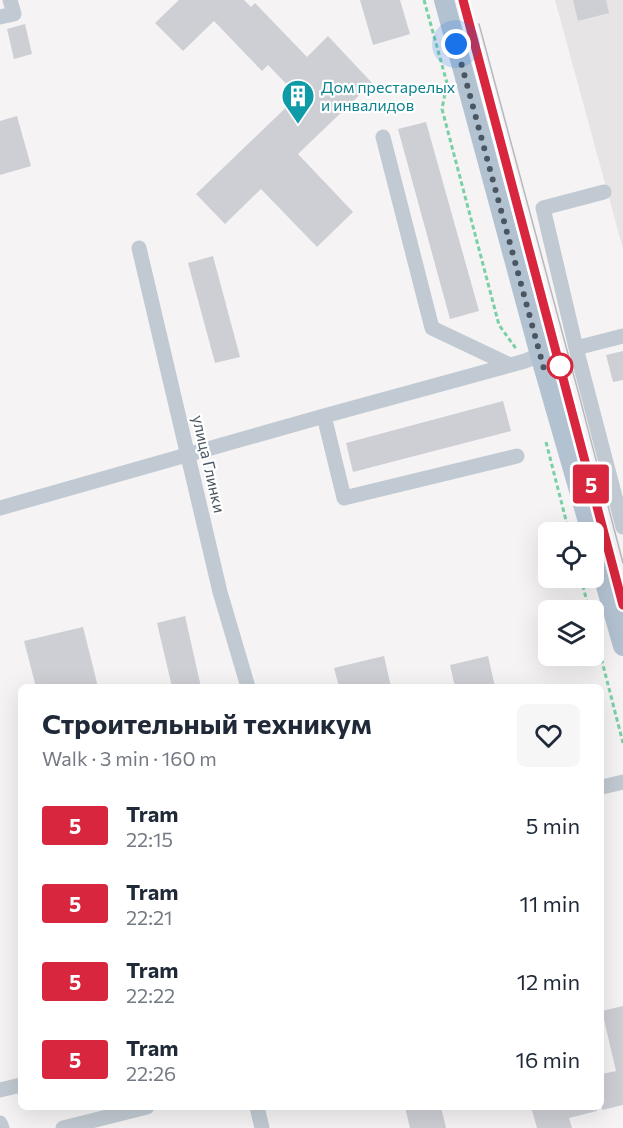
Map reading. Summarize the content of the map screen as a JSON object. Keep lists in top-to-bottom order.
{
  "streets": {
    "street": ["улица Глинки"]
  },
  "places": {
    "building": ["Дом престарелых и инвалидов"]
  },
  "lines": ["tram line 5"],
  "page": {
    "on_map": "5",
    "heading": ["Строительный техникум", "Walk · 3 min · 160 m"],
    "list": [
      {
        "mark": "5",
        "name": "Tram",
        "note": "22:15",
        "value": "5 min"
      },
      {
        "mark": "5",
        "name": "Tram",
        "note": "22:21",
        "value": "11 min"
      },
      {
        "mark": "5",
        "name": "Tram",
        "note": "22:22",
        "value": "12 min"
      },
      {
        "mark": "5",
        "name": "Tram",
        "note": "22:26",
        "value": "16 min"
      }
    ]
  }
}
